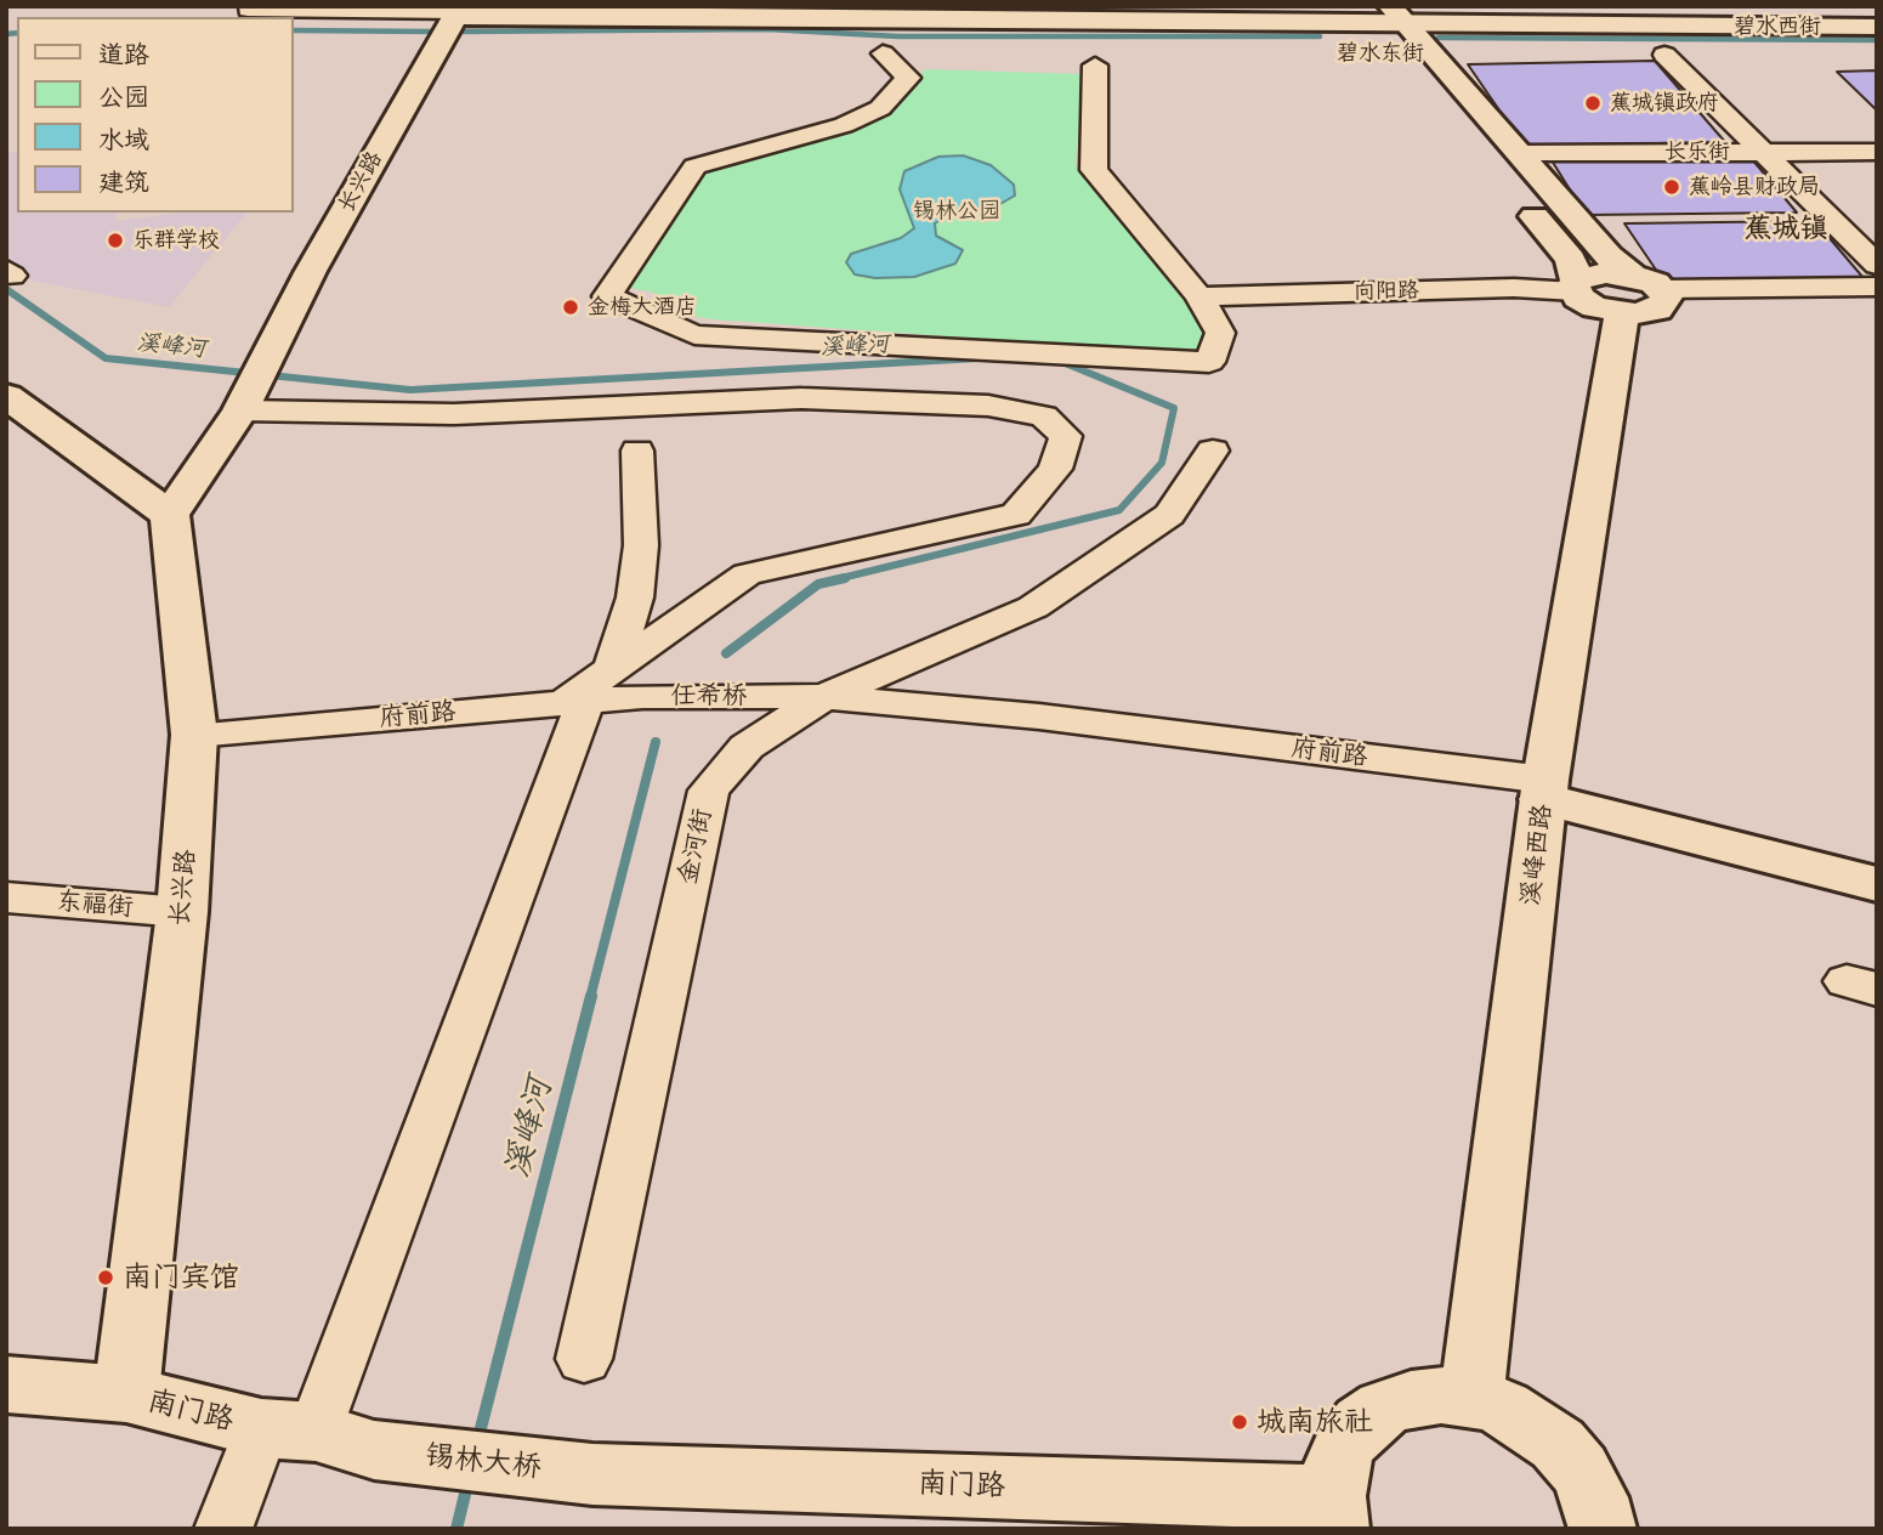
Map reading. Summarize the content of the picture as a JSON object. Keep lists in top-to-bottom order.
{
  "streets": {
    "street": [
      "碧水西街",
      "碧水东街",
      "长乐街",
      "长兴路",
      "向阳路",
      "任希桥",
      "府前路",
      "金河街",
      "溪峰西路",
      "东福街",
      "南门路",
      "锡林大桥"
    ]
  },
  "crossings": [
    ["碧水西街", "长兴路"],
    ["长兴路", "府前路"],
    ["长兴路", "东福街"],
    ["长兴路", "南门路"],
    ["任希桥", "府前路"],
    ["府前路", "金河街"],
    ["府前路", "溪峰西路"],
    ["南门路", "锡林大桥"]
  ],
  "districts": ["蕉城镇"],
  "water": ["溪峰河"],
  "parks": ["锡林公园"],
  "places": [
    "蕉城镇政府",
    "蕉岭县财政局",
    "乐群学校",
    "金梅大酒店",
    "南门宾馆",
    "城南旅社"
  ],
  "legend": [
    "道路",
    "公园",
    "水域",
    "建筑"
  ]
}
